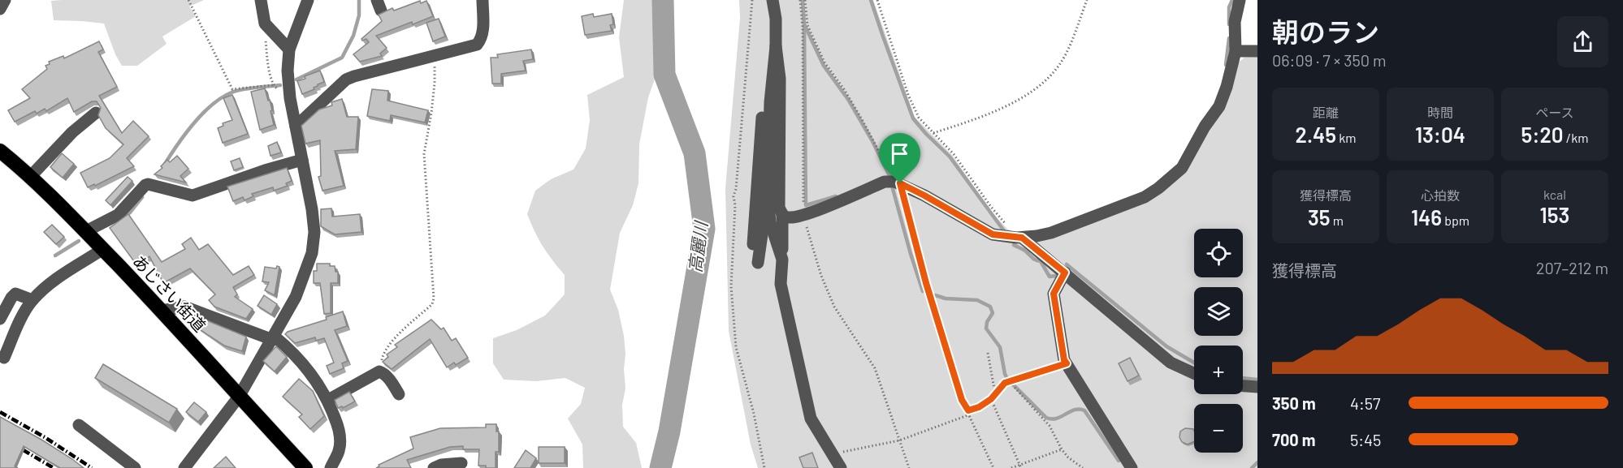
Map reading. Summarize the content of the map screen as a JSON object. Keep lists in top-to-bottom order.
{
  "streets": {
    "highway": ["あじさい街道"]
  },
  "water": ["高麗川"],
  "page": {
    "heading": ["朝のラン", "06:09 · 7 × 350 m"],
    "stats": [
      ["距離", "2.45 km"],
      ["時間", "13:04"],
      ["ペース", "5:20 /km"],
      ["獲得標高", "35 m"],
      ["心拍数", "146 bpm"],
      ["kcal", "153"]
    ],
    "map_buttons": ["+", "−"],
    "chart": ["獲得標高", "207–212 m"],
    "list": [
      {
        "name": "350 m",
        "note": "4:57"
      },
      {
        "name": "700 m",
        "note": "5:45"
      }
    ]
  }
}
